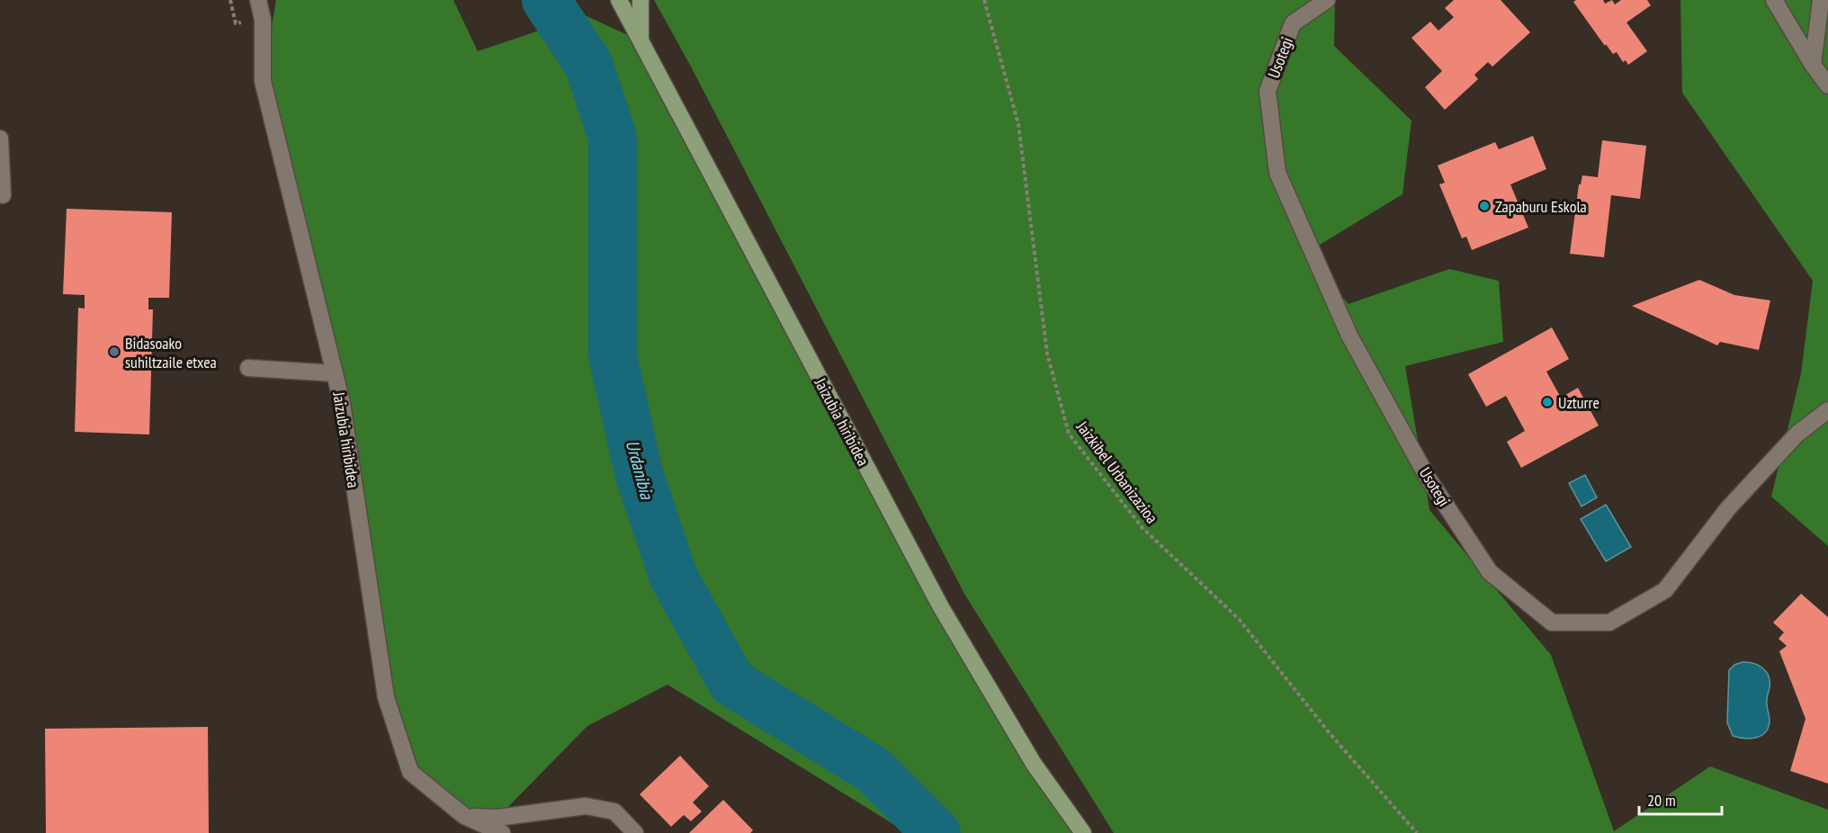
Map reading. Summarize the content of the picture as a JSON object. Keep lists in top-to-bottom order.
{
  "streets": {
    "main road": ["Jaizubia hiribidea"],
    "street": ["Usotegi"],
    "path": ["Jaizkibel Urbanizazioa"]
  },
  "water": ["Urdanibia"],
  "places": ["Zapaburu Eskola", "Bidasoako suhiltzaile etxea", "Uzturre"],
  "scale_bar": "20 m"
}
